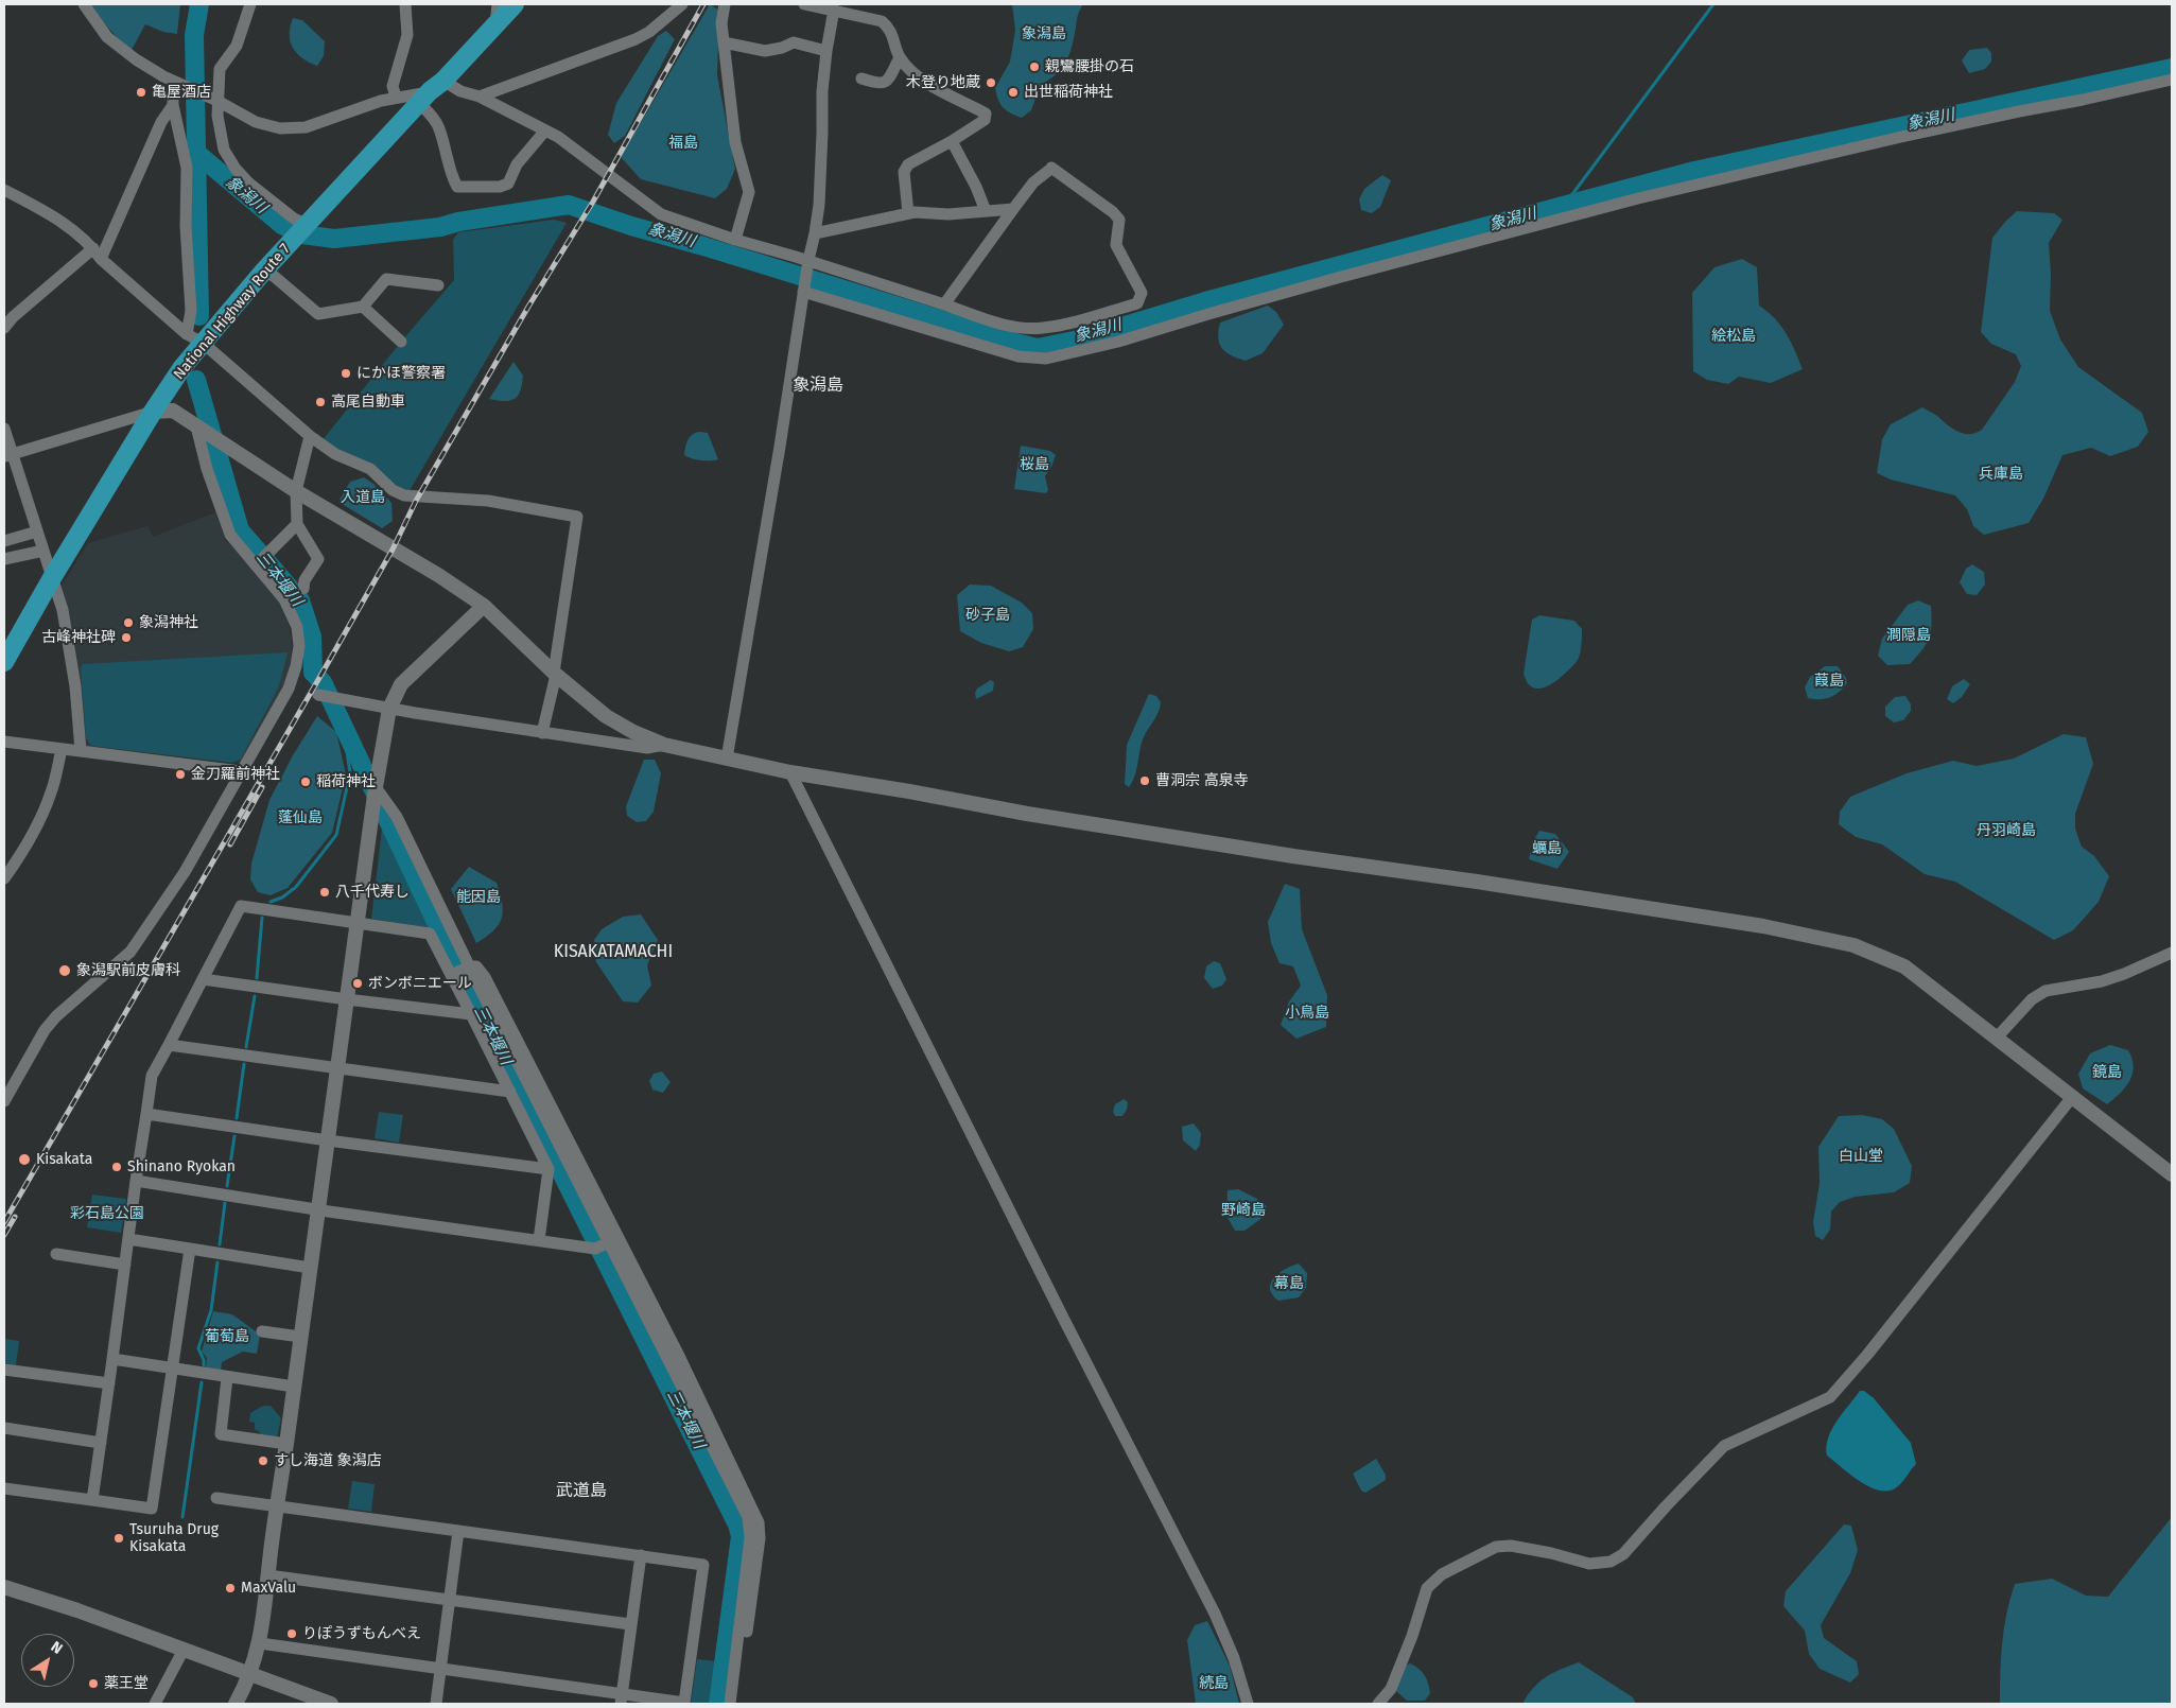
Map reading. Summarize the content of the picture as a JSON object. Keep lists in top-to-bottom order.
{
  "streets": {
    "highway": ["National Highway Route 7"]
  },
  "districts": ["象潟島", "KISAKATAMACHI", "武道島"],
  "water": ["象潟川", "三本堰川"],
  "parks": [
    "象潟島",
    "福島",
    "絵松島",
    "桜島",
    "兵庫島",
    "入道島",
    "砂子島",
    "澗隠島",
    "葭島",
    "蓬仙島",
    "丹羽崎島",
    "蠣島",
    "能因島",
    "小鳥島",
    "鏡島",
    "白山堂",
    "野崎島",
    "彩石島公園",
    "幕島",
    "葡萄島",
    "続島"
  ],
  "places": [
    "親鸞腰掛の石",
    "木登り地蔵",
    "亀屋酒店",
    "出世稲荷神社",
    "にかほ警察署",
    "高尾自動車",
    "象潟神社",
    "古峰神社碑",
    "金刀羅前神社",
    "曹洞宗 高泉寺",
    "稲荷神社",
    "八千代寿し",
    "象潟駅前皮膚科",
    "ボンボニエール",
    "Kisakata",
    "Shinano Ryokan",
    "すし海道 象潟店",
    "Tsuruha Drug Kisakata",
    "MaxValu",
    "りぽうずもんべえ",
    "薬王堂"
  ],
  "north": "top right"
}
